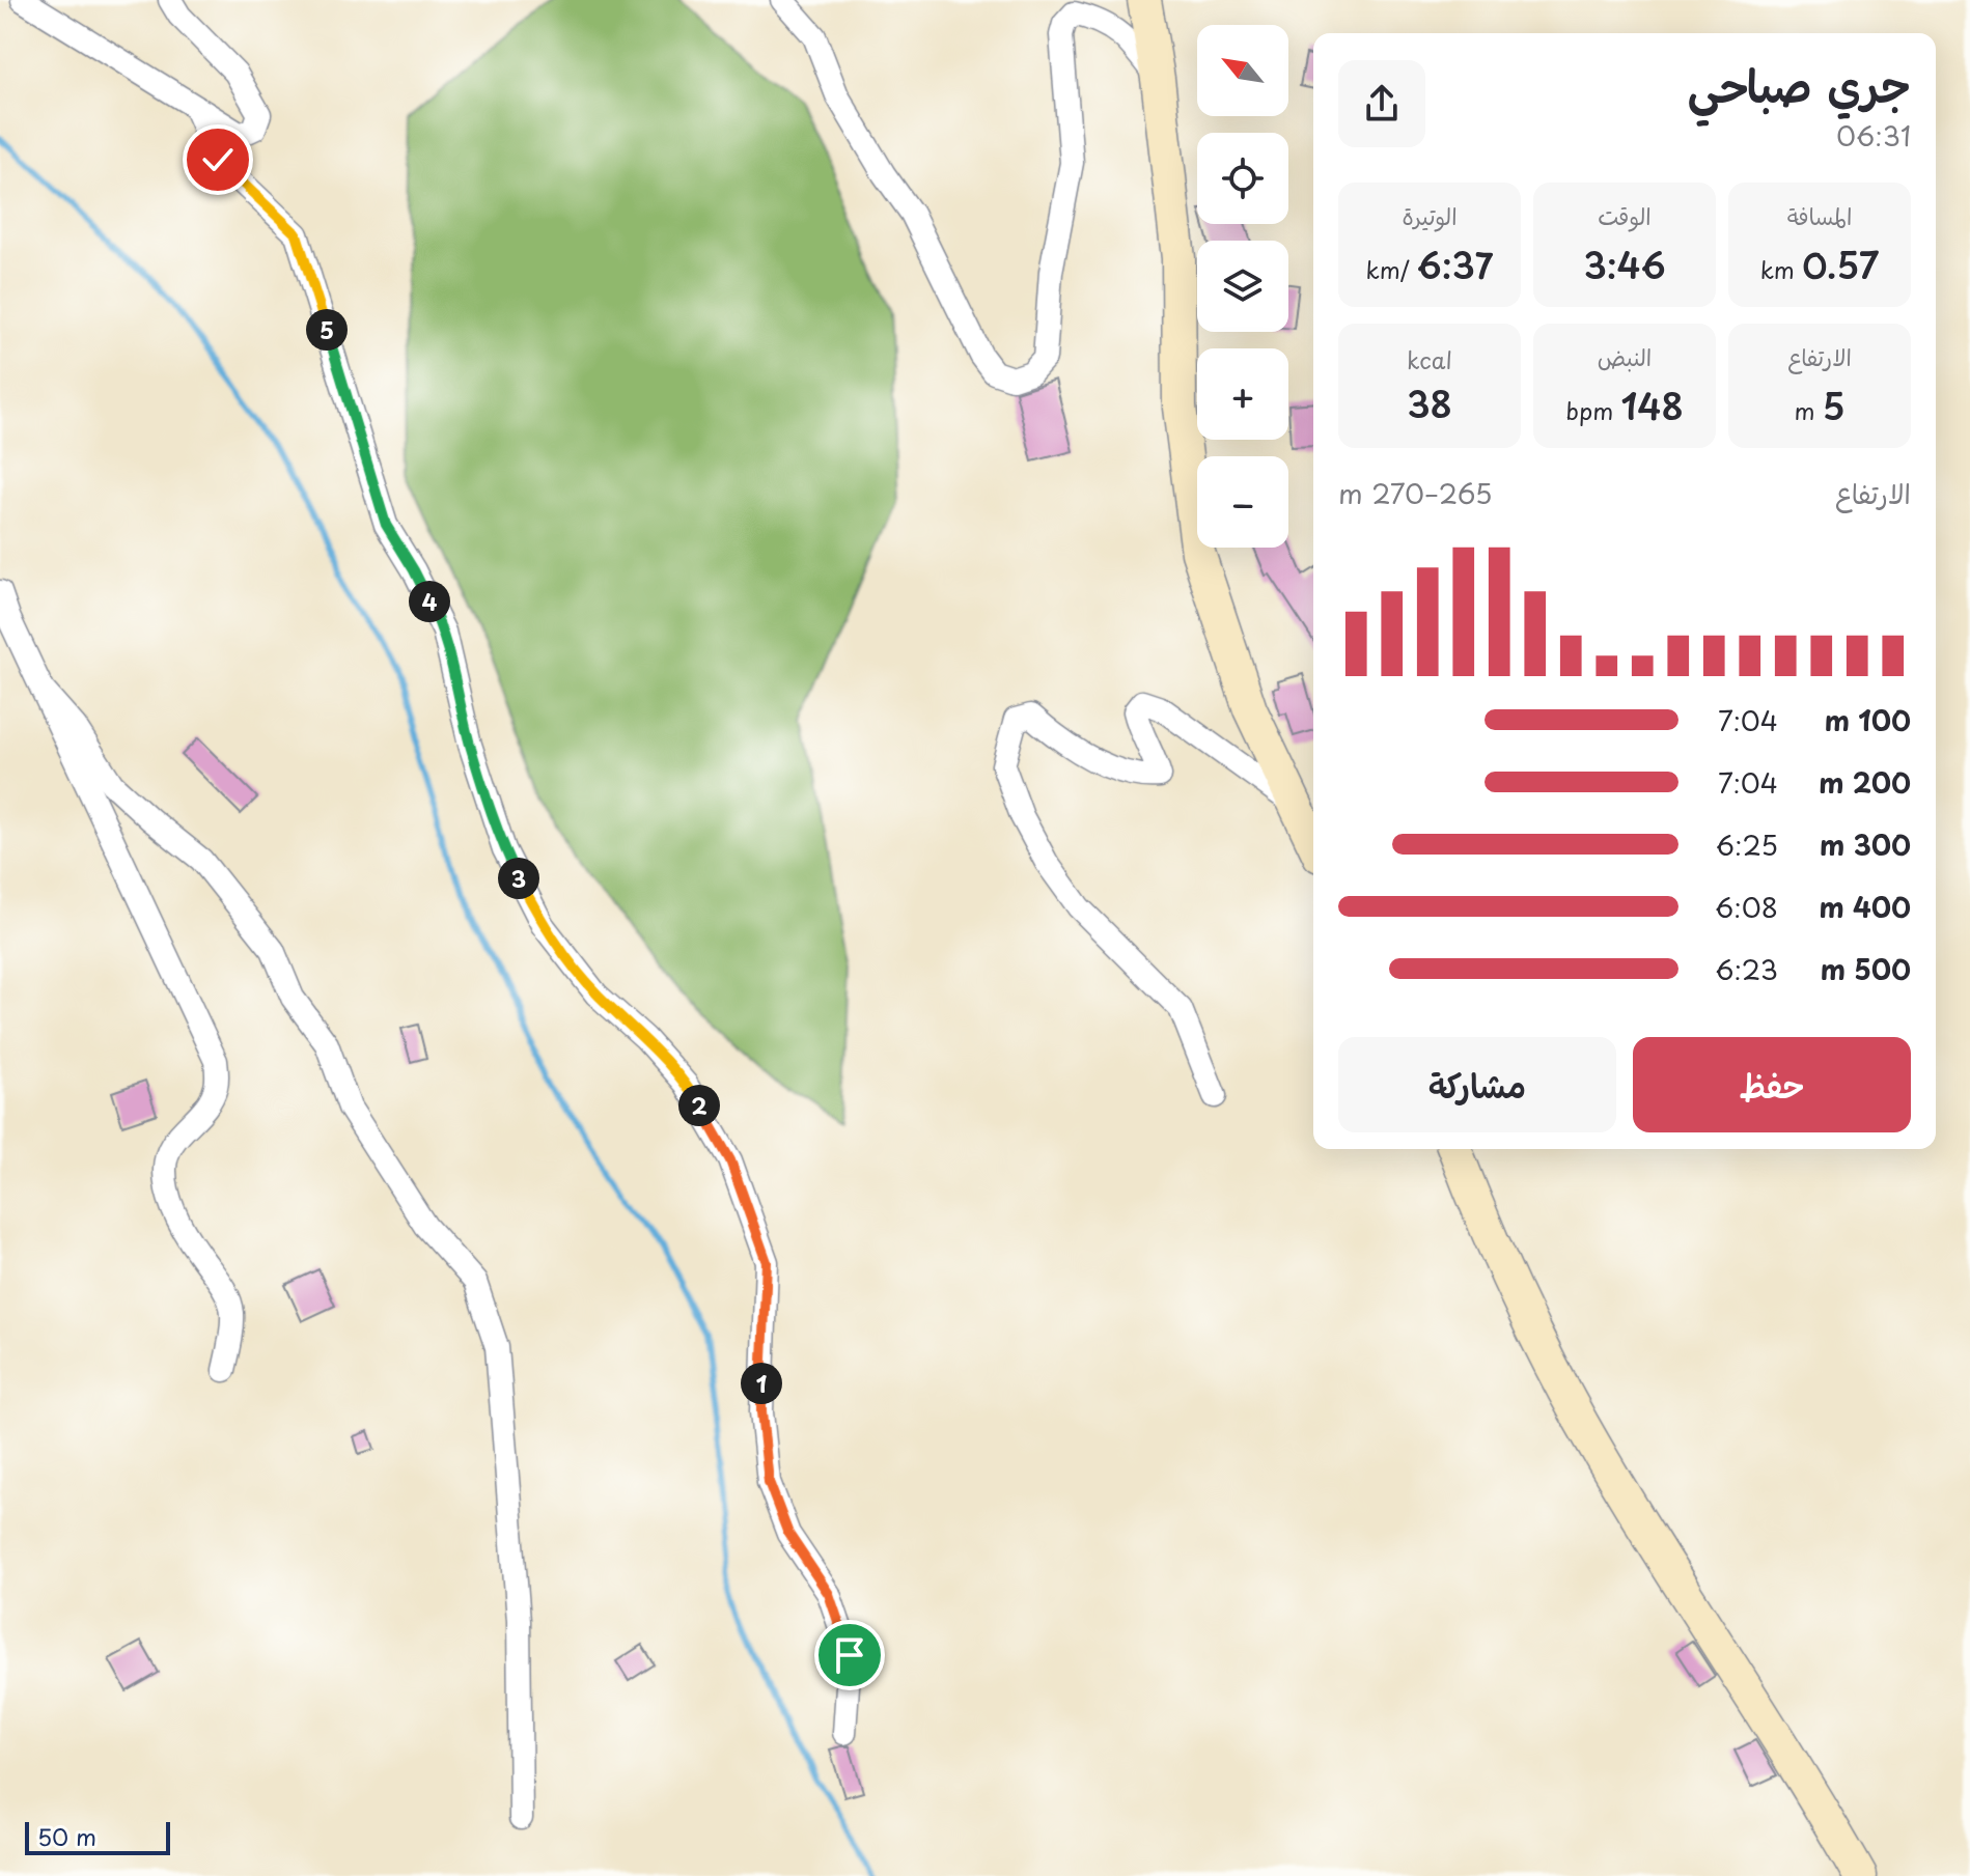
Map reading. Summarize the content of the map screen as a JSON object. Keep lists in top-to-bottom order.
{
  "scale_bar": "50 m",
  "north": "top left",
  "page": {
    "map_buttons": ["+", "−"],
    "heading": ["جري صباحي", "06:31"],
    "stats": [
      ["المسافة", "0.57 km"],
      ["الوقت", "3:46"],
      ["الوتيرة", "6:37 /km"],
      ["الارتفاع", "5 m"],
      ["النبض", "148 bpm"],
      ["kcal", "38"]
    ],
    "pins": [
      "5",
      "4",
      "3",
      "2",
      "1"
    ],
    "chart": ["الارتفاع", "265–270 m"],
    "list": [
      {
        "name": "100 m",
        "note": "7:04"
      },
      {
        "name": "200 m",
        "note": "7:04"
      },
      {
        "name": "300 m",
        "note": "6:25"
      },
      {
        "name": "400 m",
        "note": "6:08"
      },
      {
        "name": "500 m",
        "note": "6:23"
      }
    ],
    "buttons": ["حفظ", "مشاركة"],
    "scale": "50 m"
  }
}
